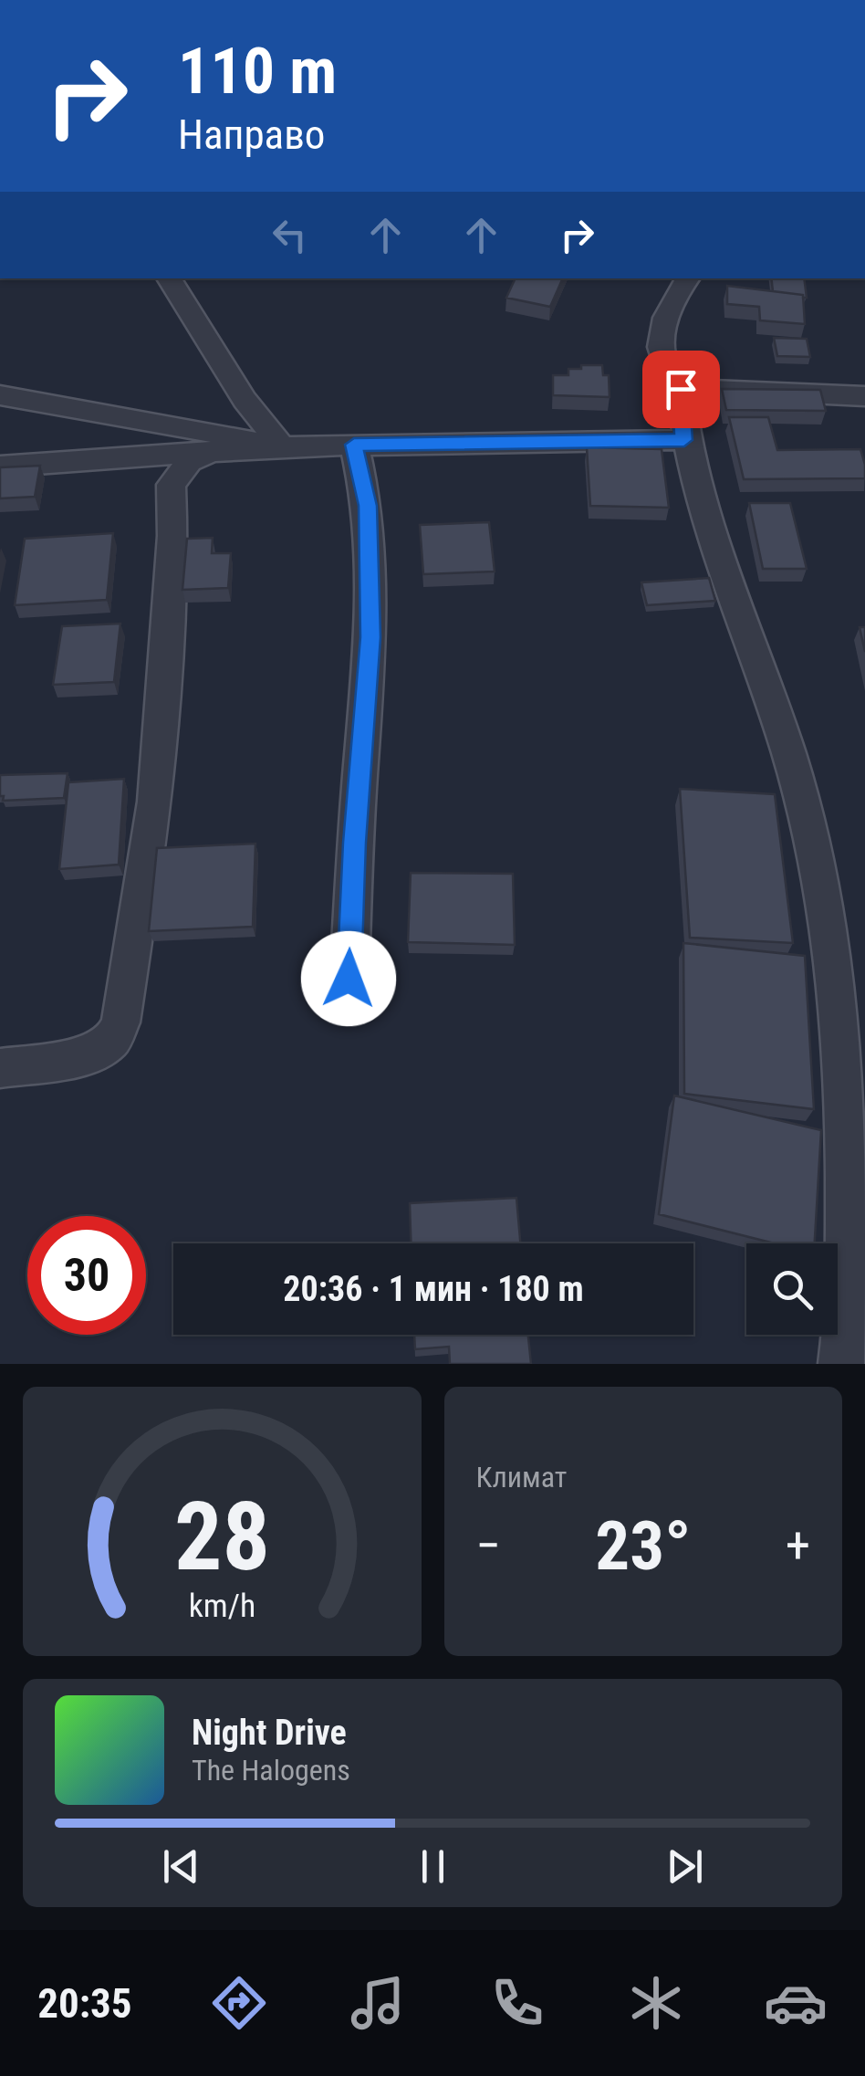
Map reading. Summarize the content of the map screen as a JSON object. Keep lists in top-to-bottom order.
{
  "page": {
    "turn": ["110 m", "Направо"],
    "limit": "30",
    "trip": "20:36 · 1 мин · 180 m",
    "tile": "Климат",
    "heat": ["−", "23°", "+"],
    "song": ["Night Drive", "The Halogens"],
    "tabs": "20:35",
    "gauge": ["28", "km/h"]
  }
}
